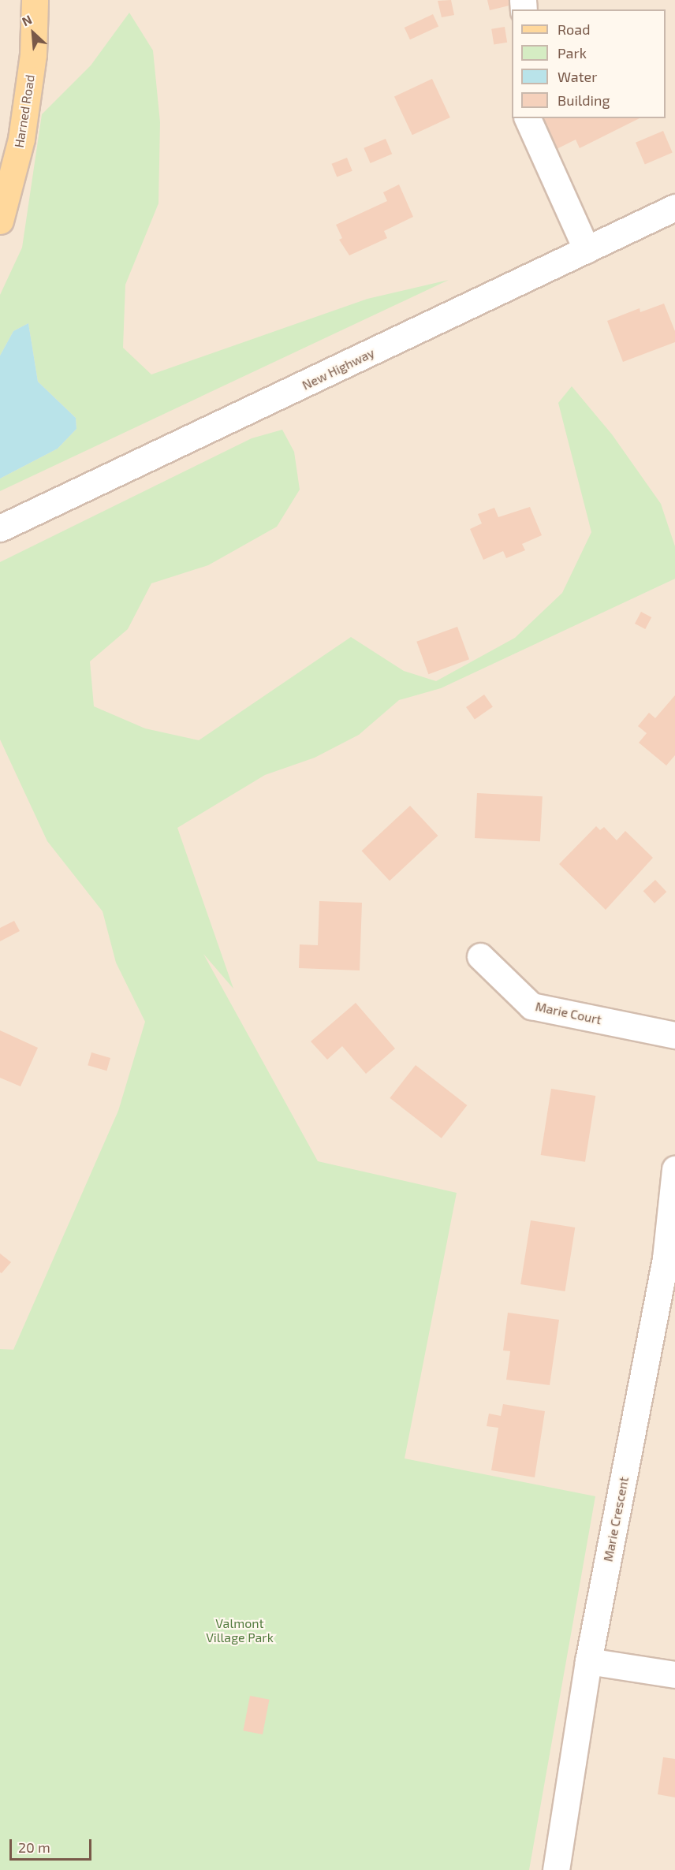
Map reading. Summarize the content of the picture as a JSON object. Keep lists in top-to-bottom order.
{
  "streets": {
    "main road": ["Harned Road"],
    "street": ["New Highway", "Marie Court", "Marie Crescent"]
  },
  "parks": ["Valmont Village Park"],
  "legend": [
    "Road",
    "Park",
    "Water",
    "Building"
  ],
  "scale_bar": "20 m",
  "north": "top left"
}
